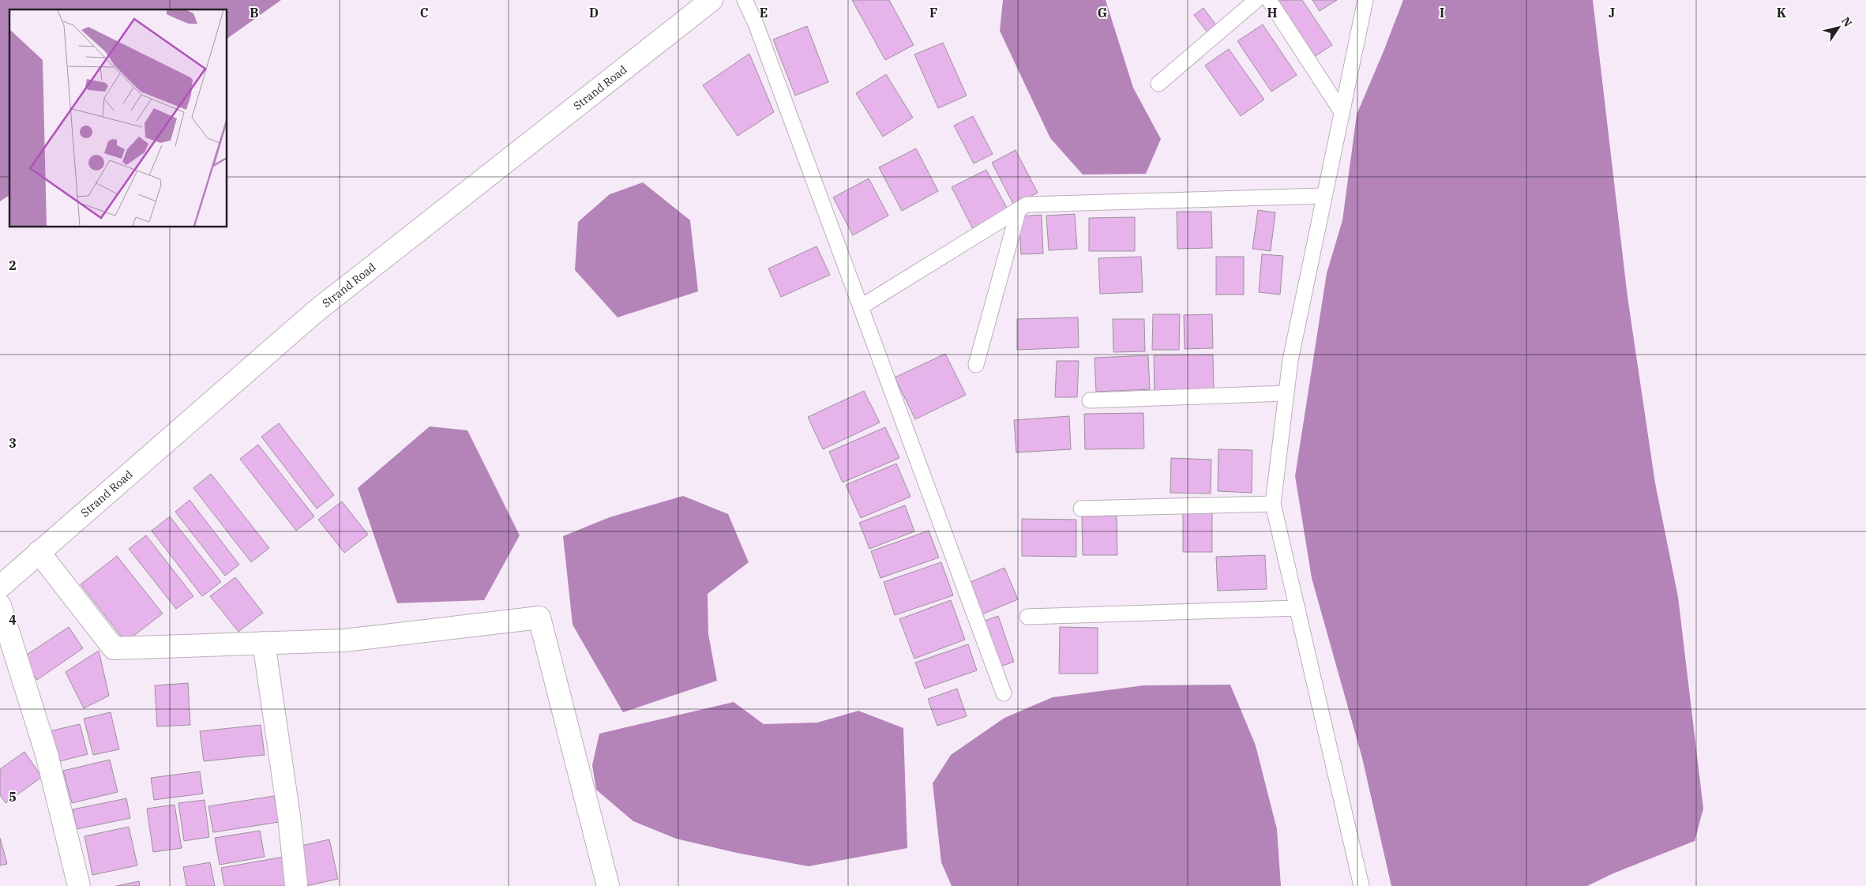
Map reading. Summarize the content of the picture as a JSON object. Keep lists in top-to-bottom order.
{
  "streets": {
    "street": ["Strand Road"]
  },
  "north": "top right",
  "grid": {
    "columns": [
      "B",
      "C",
      "D",
      "E",
      "F",
      "G",
      "H",
      "I",
      "J",
      "K"
    ],
    "rows": [
      "2",
      "3",
      "4",
      "5"
    ]
  }
}
